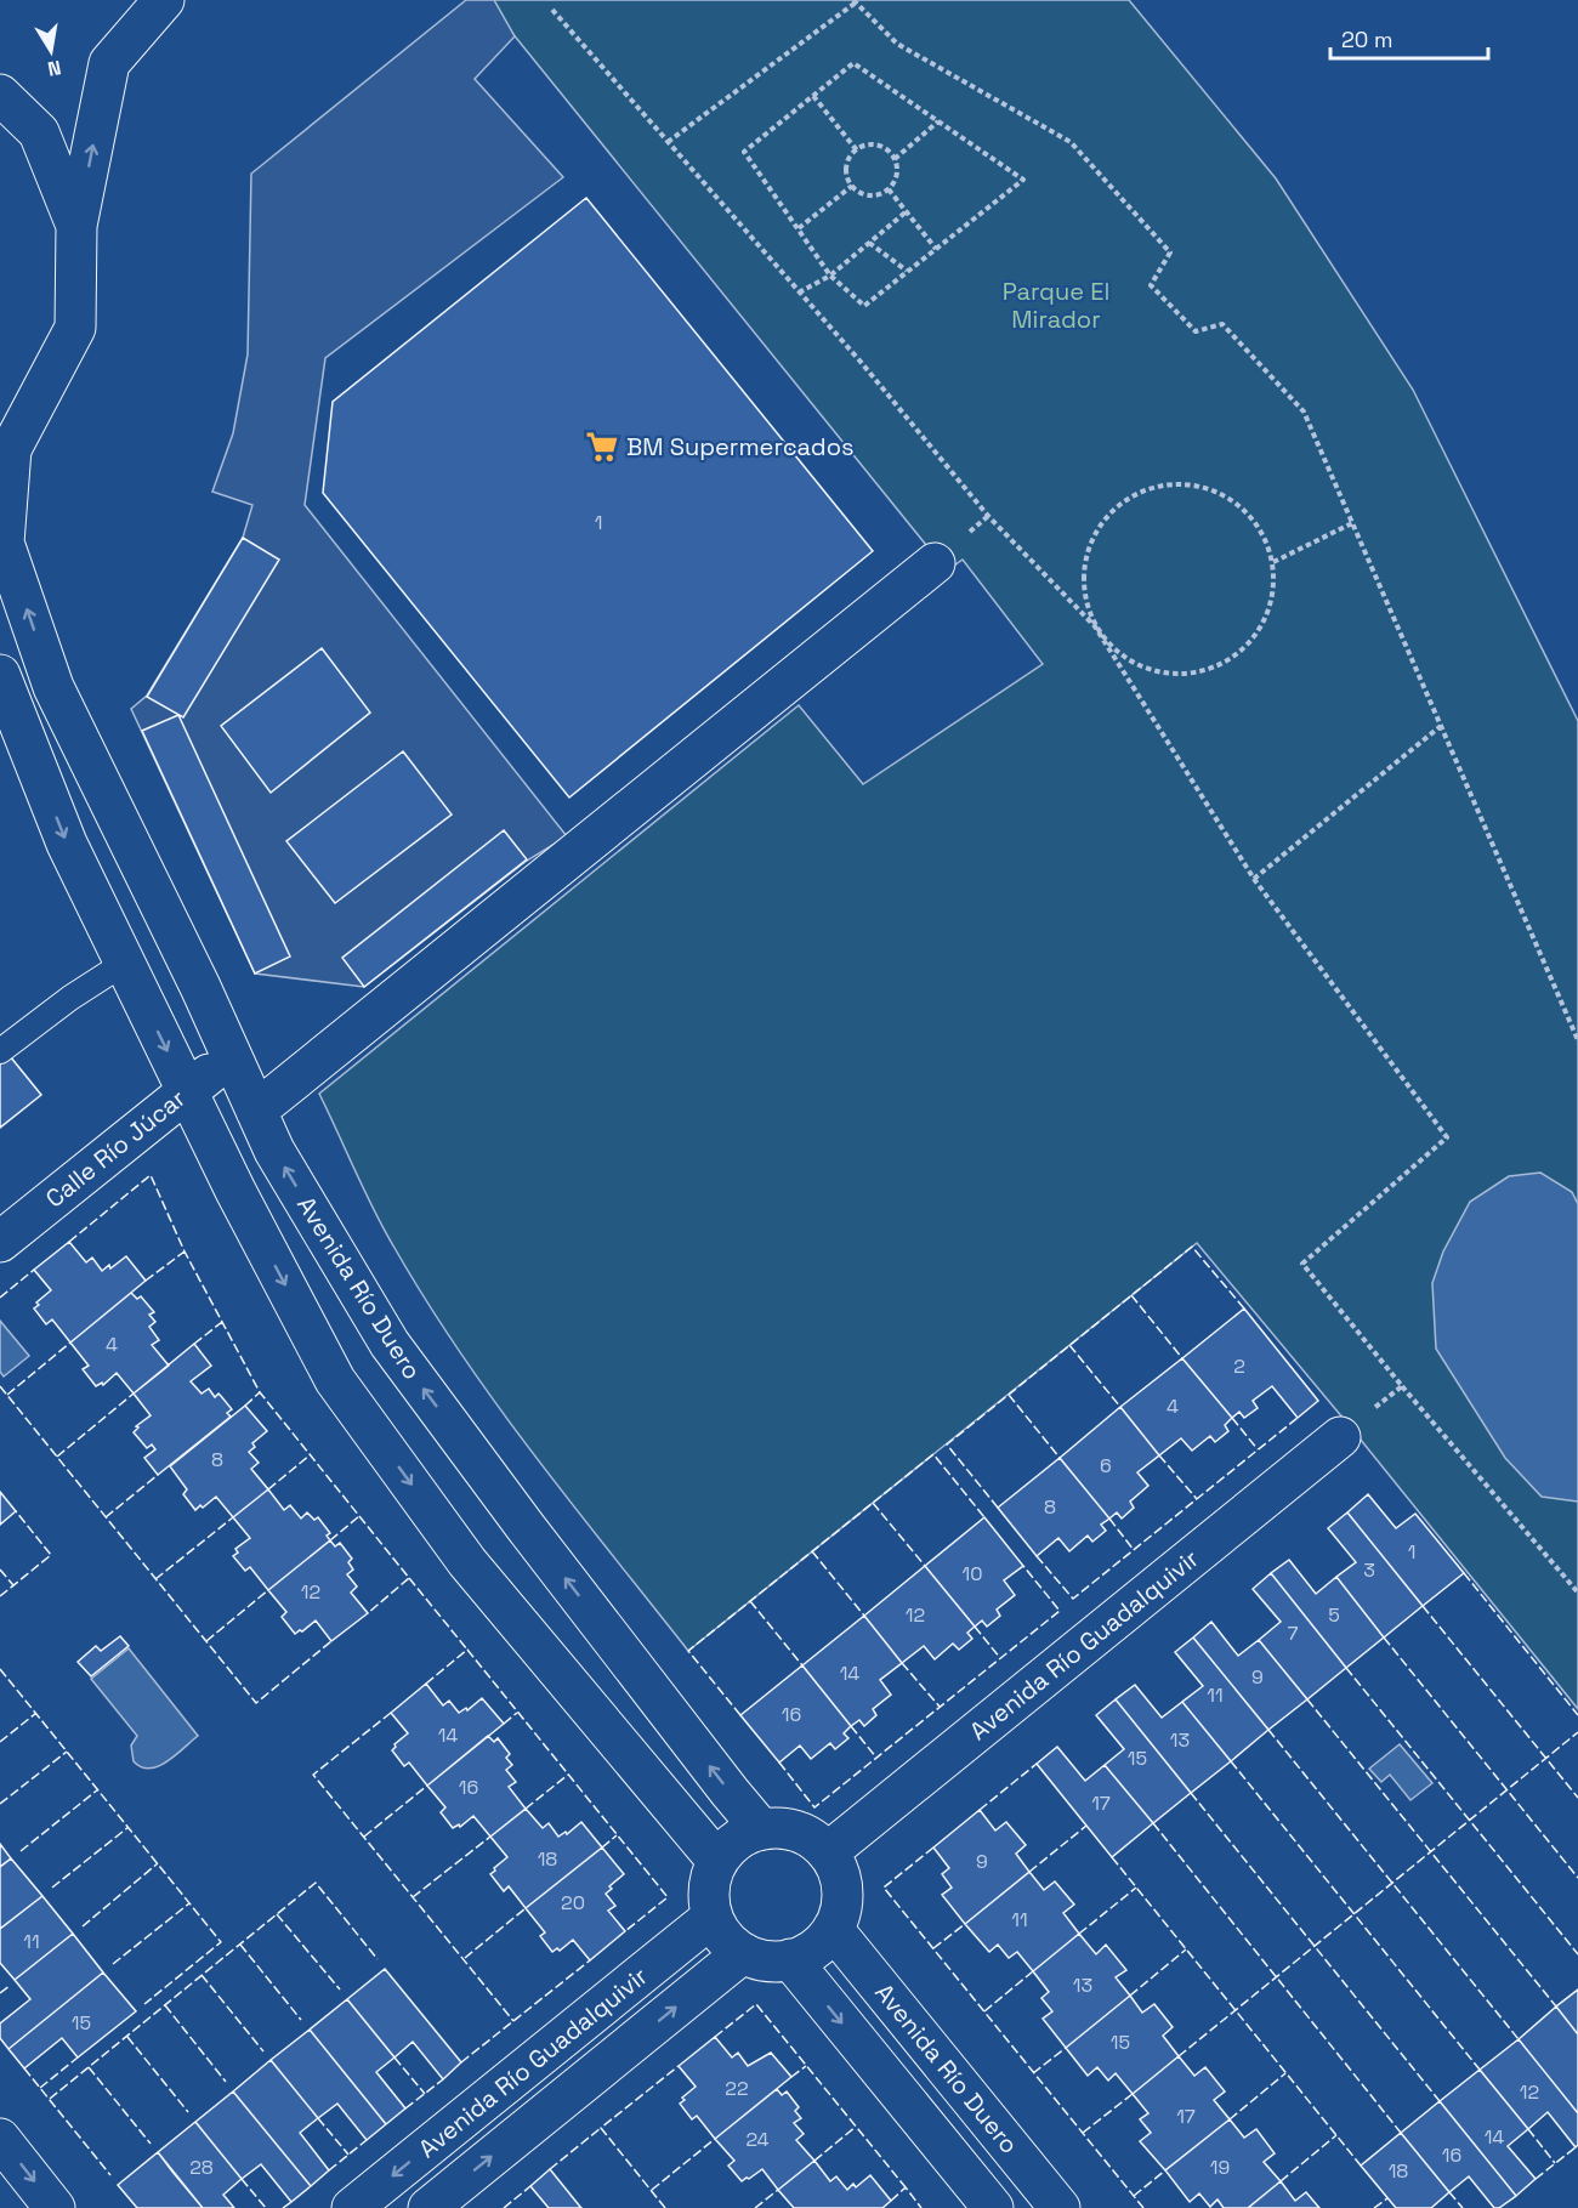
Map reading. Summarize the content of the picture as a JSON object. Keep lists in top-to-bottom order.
{
  "streets": {
    "street": ["Calle Río Júcar", "Avenida Río Duero", "Avenida Río Guadalquivir"]
  },
  "crossings": [
    ["Calle Río Júcar", "Avenida Río Duero"],
    ["Avenida Río Duero", "Avenida Río Guadalquivir"]
  ],
  "parks": ["Parque El Mirador"],
  "places": {
    "supermarket": ["BM Supermercados"]
  },
  "house_numbers": [
    "1",
    "4",
    "2",
    "4",
    "8",
    "6",
    "8",
    "1",
    "3",
    "10",
    "12",
    "12",
    "5",
    "7",
    "14",
    "9",
    "11",
    "16",
    "14",
    "13",
    "15",
    "16",
    "17",
    "18",
    "9",
    "20",
    "11",
    "11",
    "13",
    "15",
    "15",
    "22",
    "12",
    "17",
    "14",
    "24",
    "16",
    "28",
    "19",
    "18"
  ],
  "scale_bar": "20 m",
  "north": "bottom"
}
